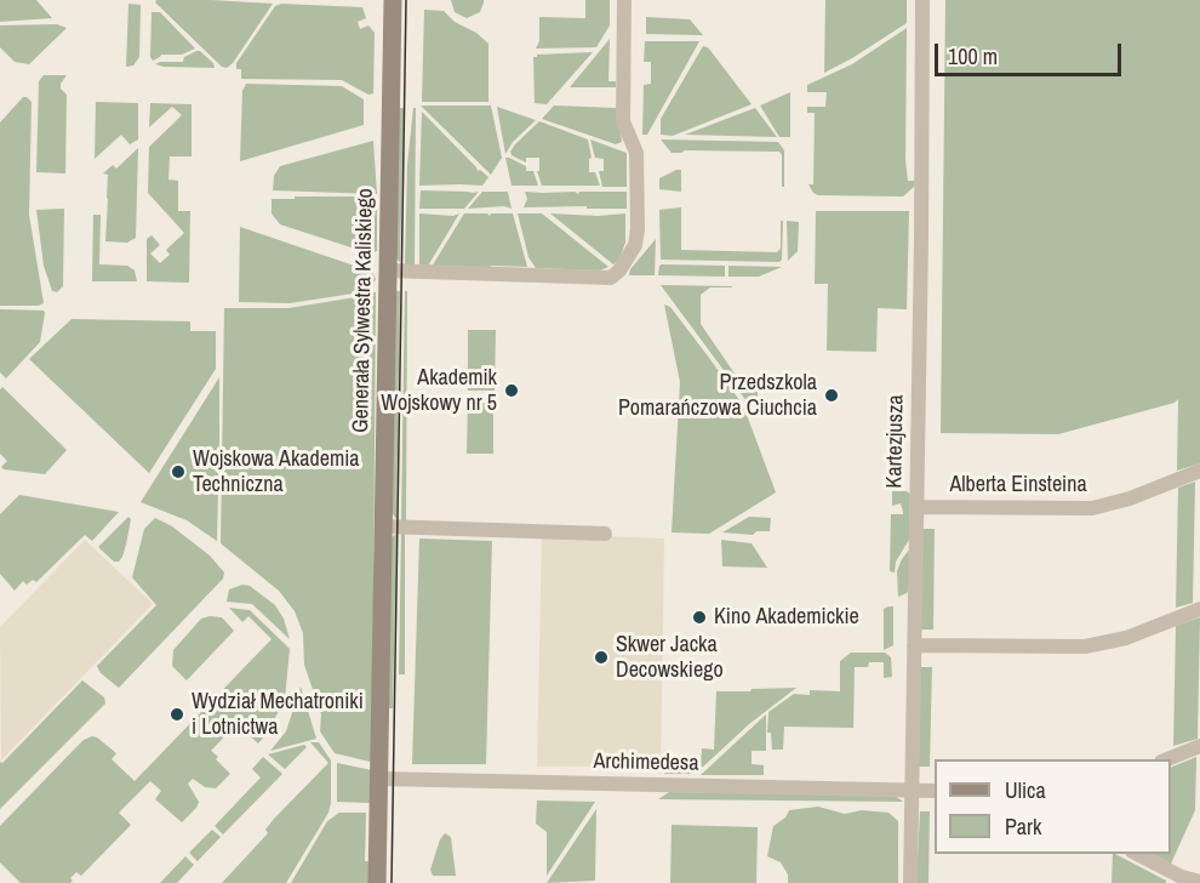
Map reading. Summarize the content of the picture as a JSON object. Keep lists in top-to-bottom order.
{
  "streets": {
    "street": [
      "Generała Sylwestra Kaliskiego",
      "Kartezjusza",
      "Alberta Einsteina",
      "Archimedesa"
    ]
  },
  "crossings": [
    ["Generała Sylwestra Kaliskiego", "Archimedesa"],
    ["Kartezjusza", "Alberta Einsteina"],
    ["Kartezjusza", "Archimedesa"]
  ],
  "places": [
    "Akademik Wojskowy nr 5",
    "Przedszkola Pomarańczowa Ciuchcia",
    "Wojskowa Akademia Techniczna",
    "Kino Akademickie",
    "Skwer Jacka Decowskiego",
    "Wydział Mechatroniki i Lotnictwa"
  ],
  "legend": ["Ulica", "Park"],
  "scale_bar": "100 m"
}
